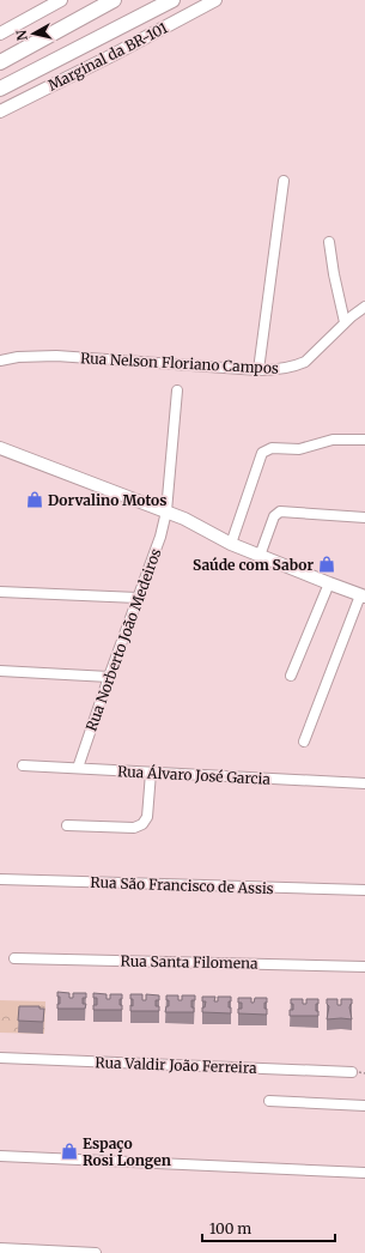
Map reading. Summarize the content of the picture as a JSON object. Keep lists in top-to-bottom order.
{
  "streets": {
    "main road": ["Marginal da BR-101"],
    "street": [
      "Rua Nelson Floriano Campos",
      "Rua Norberto João Medeiros",
      "Rua Álvaro José Garcia",
      "Rua São Francisco de Assis",
      "Rua Santa Filomena",
      "Rua Valdir João Ferreira"
    ]
  },
  "crossings": [
    ["Rua Norberto João Medeiros", "Rua Álvaro José Garcia"]
  ],
  "places": {
    "shop": ["Dorvalino Motos", "Saúde com Sabor", "Espaço Rosi Longen"]
  },
  "scale_bar": "100 m",
  "north": "left"
}
